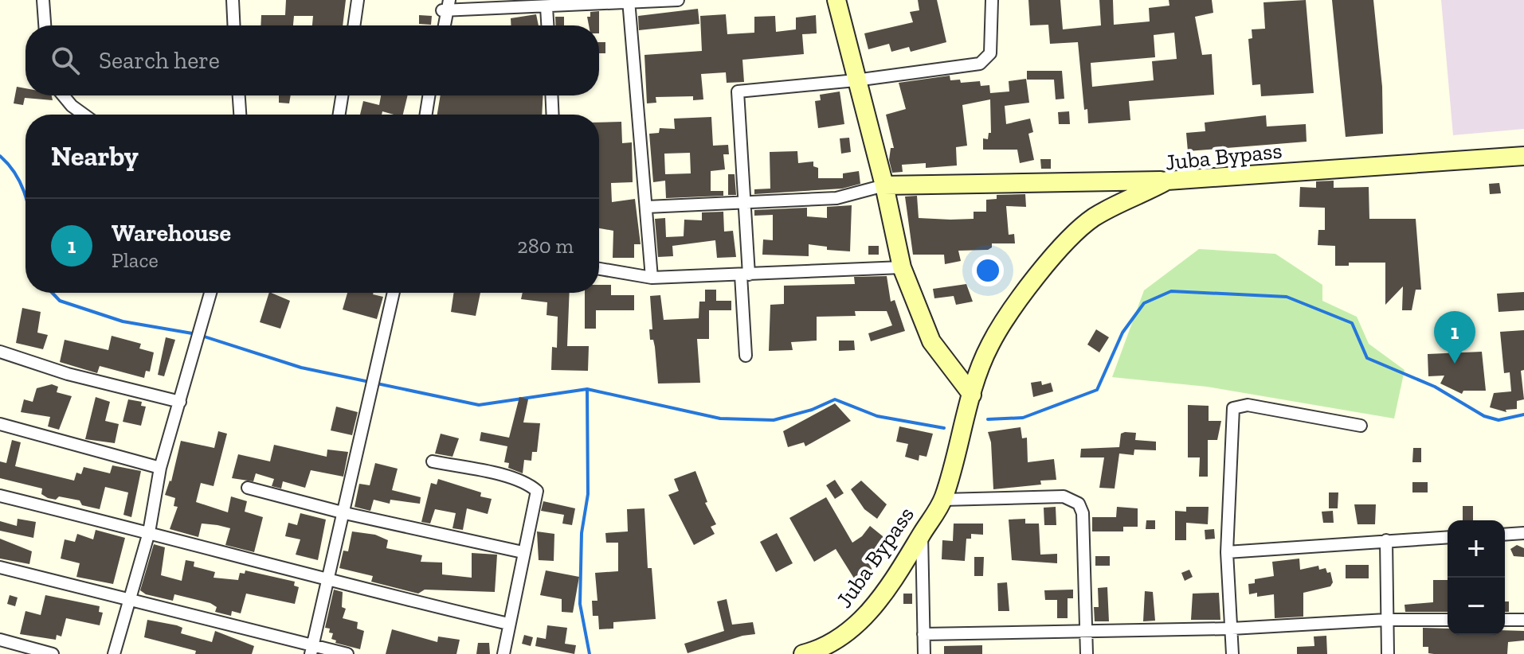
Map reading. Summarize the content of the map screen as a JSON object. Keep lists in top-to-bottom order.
{
  "streets": {
    "main road": ["Juba Bypass"]
  },
  "page": {
    "search": "Search here",
    "heading": "Nearby",
    "list": [
      {
        "mark": "1",
        "name": "Warehouse",
        "note": "Place",
        "value": "280 m"
      }
    ],
    "pins": "1",
    "map_buttons": ["+", "−"]
  }
}
